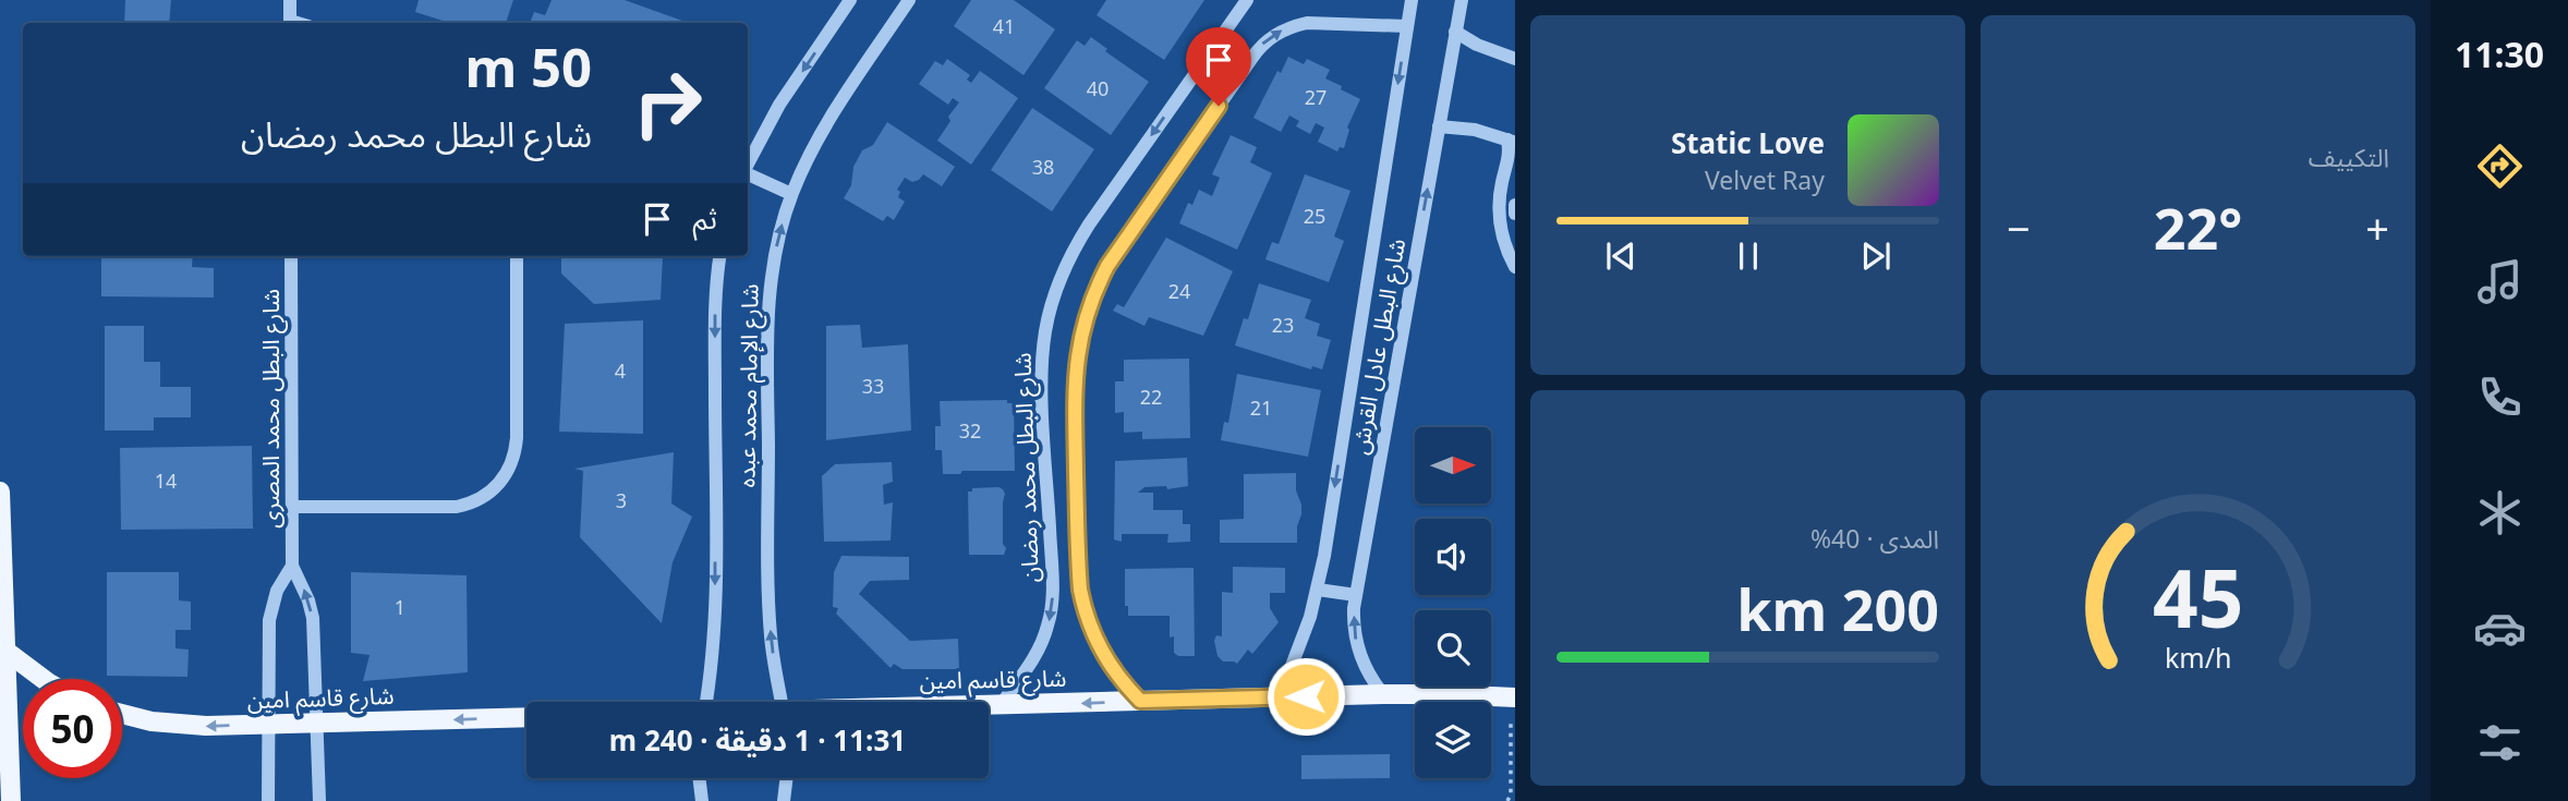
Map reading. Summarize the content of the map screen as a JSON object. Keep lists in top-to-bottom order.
{
  "streets": {
    "main road": ["شارع قاسم امين"],
    "street": [
      "شارع البطل عادل القرش",
      "شارع الإمام محمد عبده",
      "شارع البطل محمد المصرى",
      "شارع البطل محمد رمضان"
    ]
  },
  "crossings": [
    ["شارع البطل عادل القرش", "شارع البطل محمد رمضان"],
    ["شارع البطل عادل القرش", "شارع قاسم امين"],
    ["شارع البطل محمد المصرى", "شارع قاسم امين"],
    ["شارع البطل محمد رمضان", "شارع قاسم امين"]
  ],
  "one_way": ["شارع قاسم امين"],
  "house_numbers": [
    "41",
    "40",
    "27",
    "38",
    "25",
    "24",
    "23",
    "4",
    "33",
    "22",
    "21",
    "32",
    "14",
    "3",
    "1"
  ],
  "north": "right",
  "page": {
    "tabs": "11:30",
    "tile": [
      "التكييف",
      ["المدى · 40%", "200 km"]
    ],
    "turn": ["50 m", "شارع البطل محمد رمضان"],
    "song": ["Static Love", "Velvet Ray"],
    "then": "ثم",
    "heat": ["−", "22°", "+"],
    "limit": "50",
    "trip": "11:31 · 1 دقيقة · 240 m",
    "gauge": ["45", "km/h"]
  }
}
